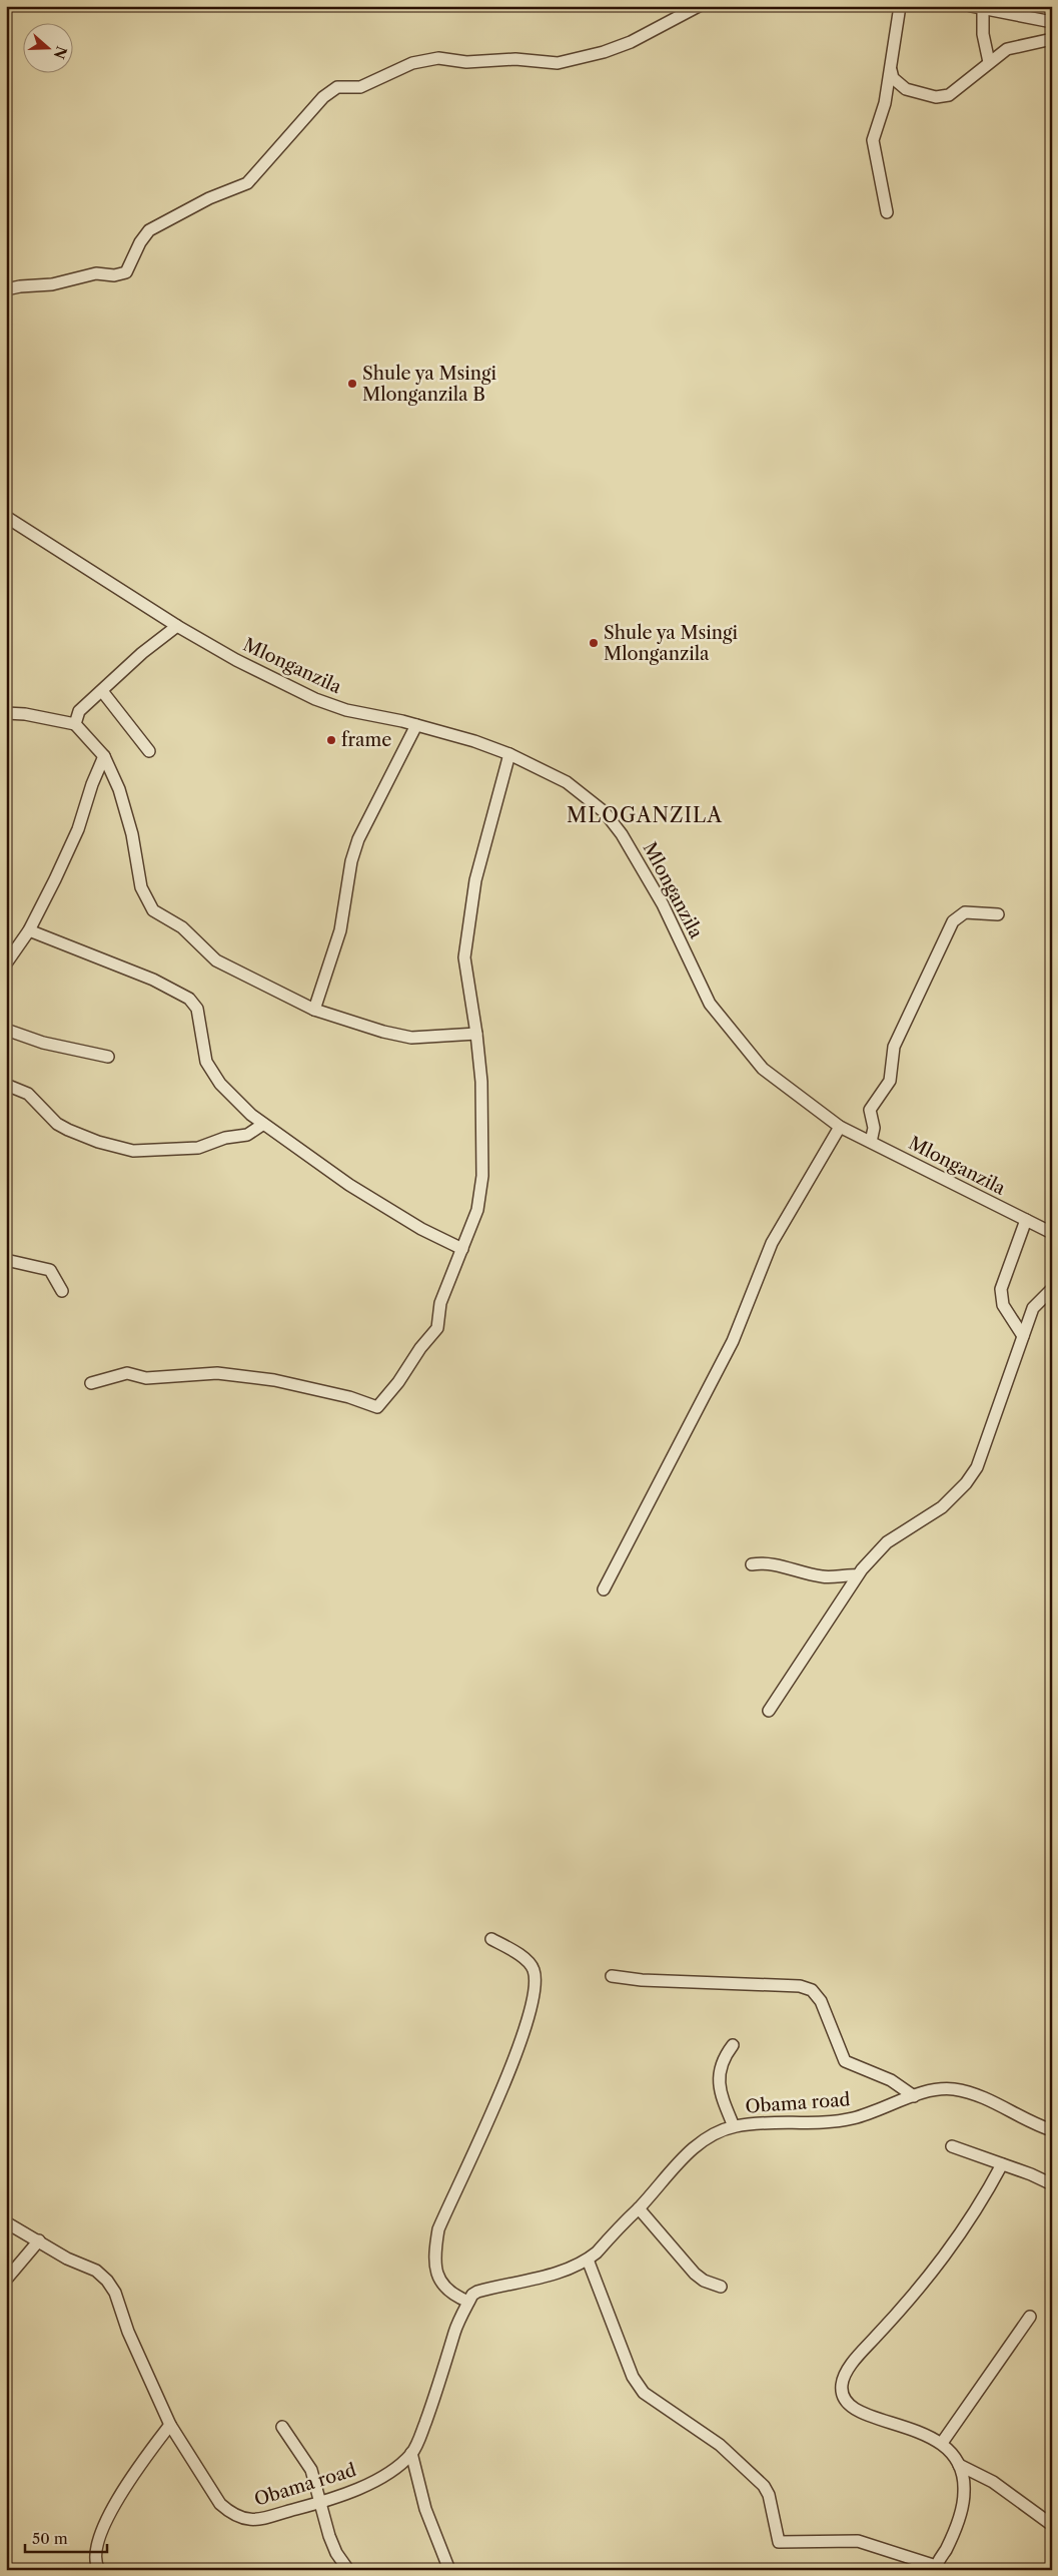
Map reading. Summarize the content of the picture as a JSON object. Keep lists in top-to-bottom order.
{
  "streets": {
    "street": ["Mlonganzila", "Obama road"]
  },
  "districts": ["MLOGANZILA"],
  "places": ["Shule ya Msingi Mlonganzila B", "Shule ya Msingi Mlonganzila", "frame"],
  "scale_bar": "50 m",
  "north": "right"
}
